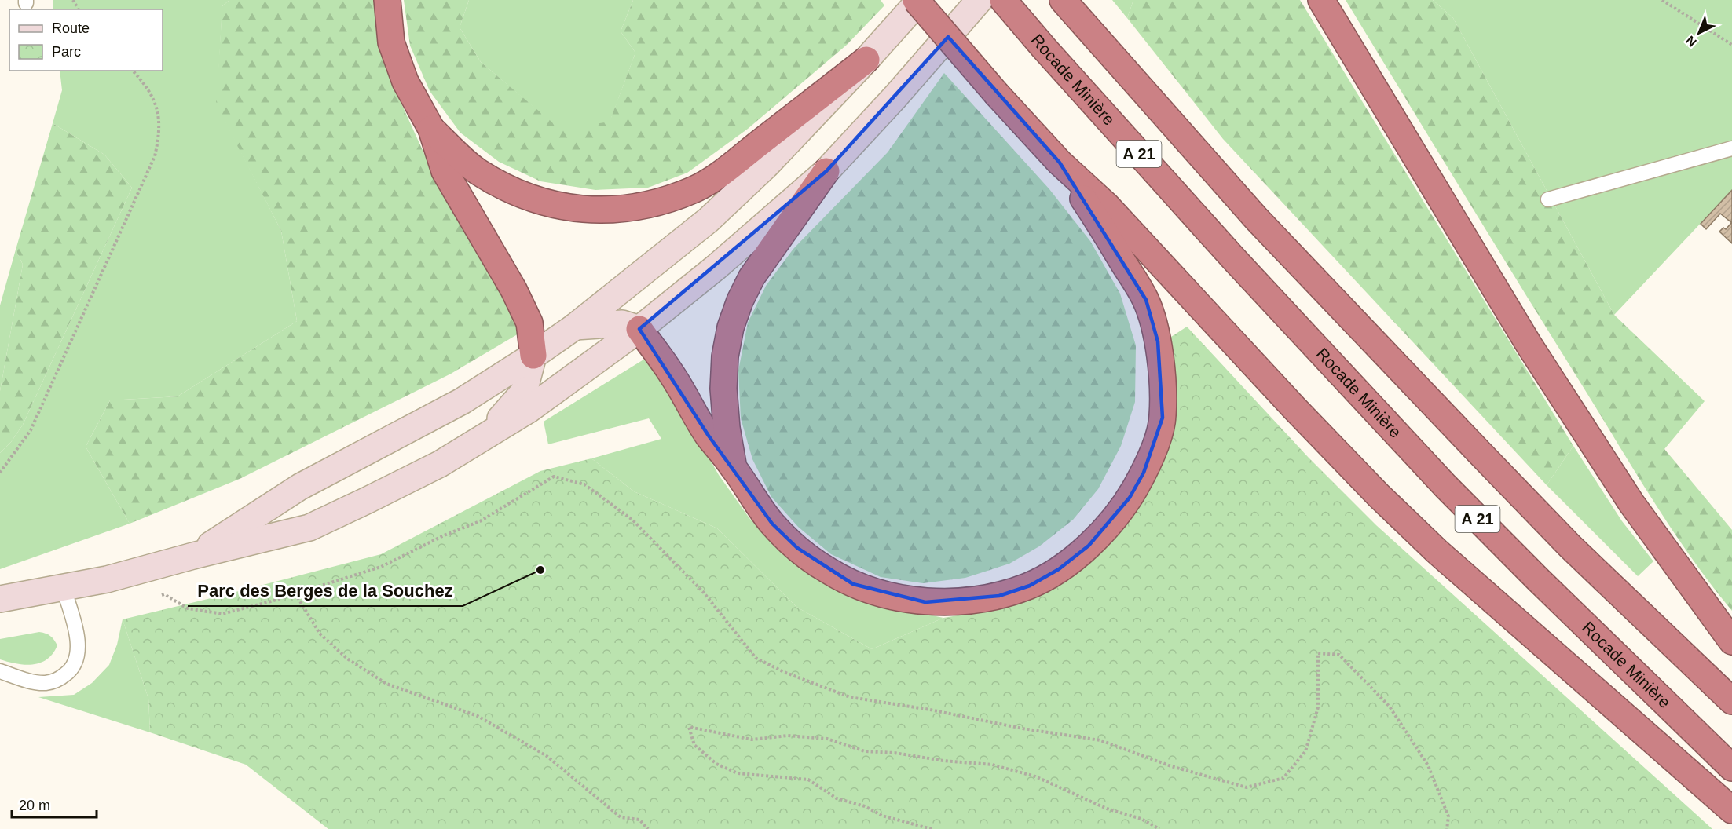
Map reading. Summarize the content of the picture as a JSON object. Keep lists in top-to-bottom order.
{
  "streets": {
    "highway": ["Rocade Minière", "A 21"]
  },
  "places": ["Parc des Berges de la Souchez"],
  "legend": ["Route", "Parc"],
  "scale_bar": "20 m",
  "north": "bottom left"
}
